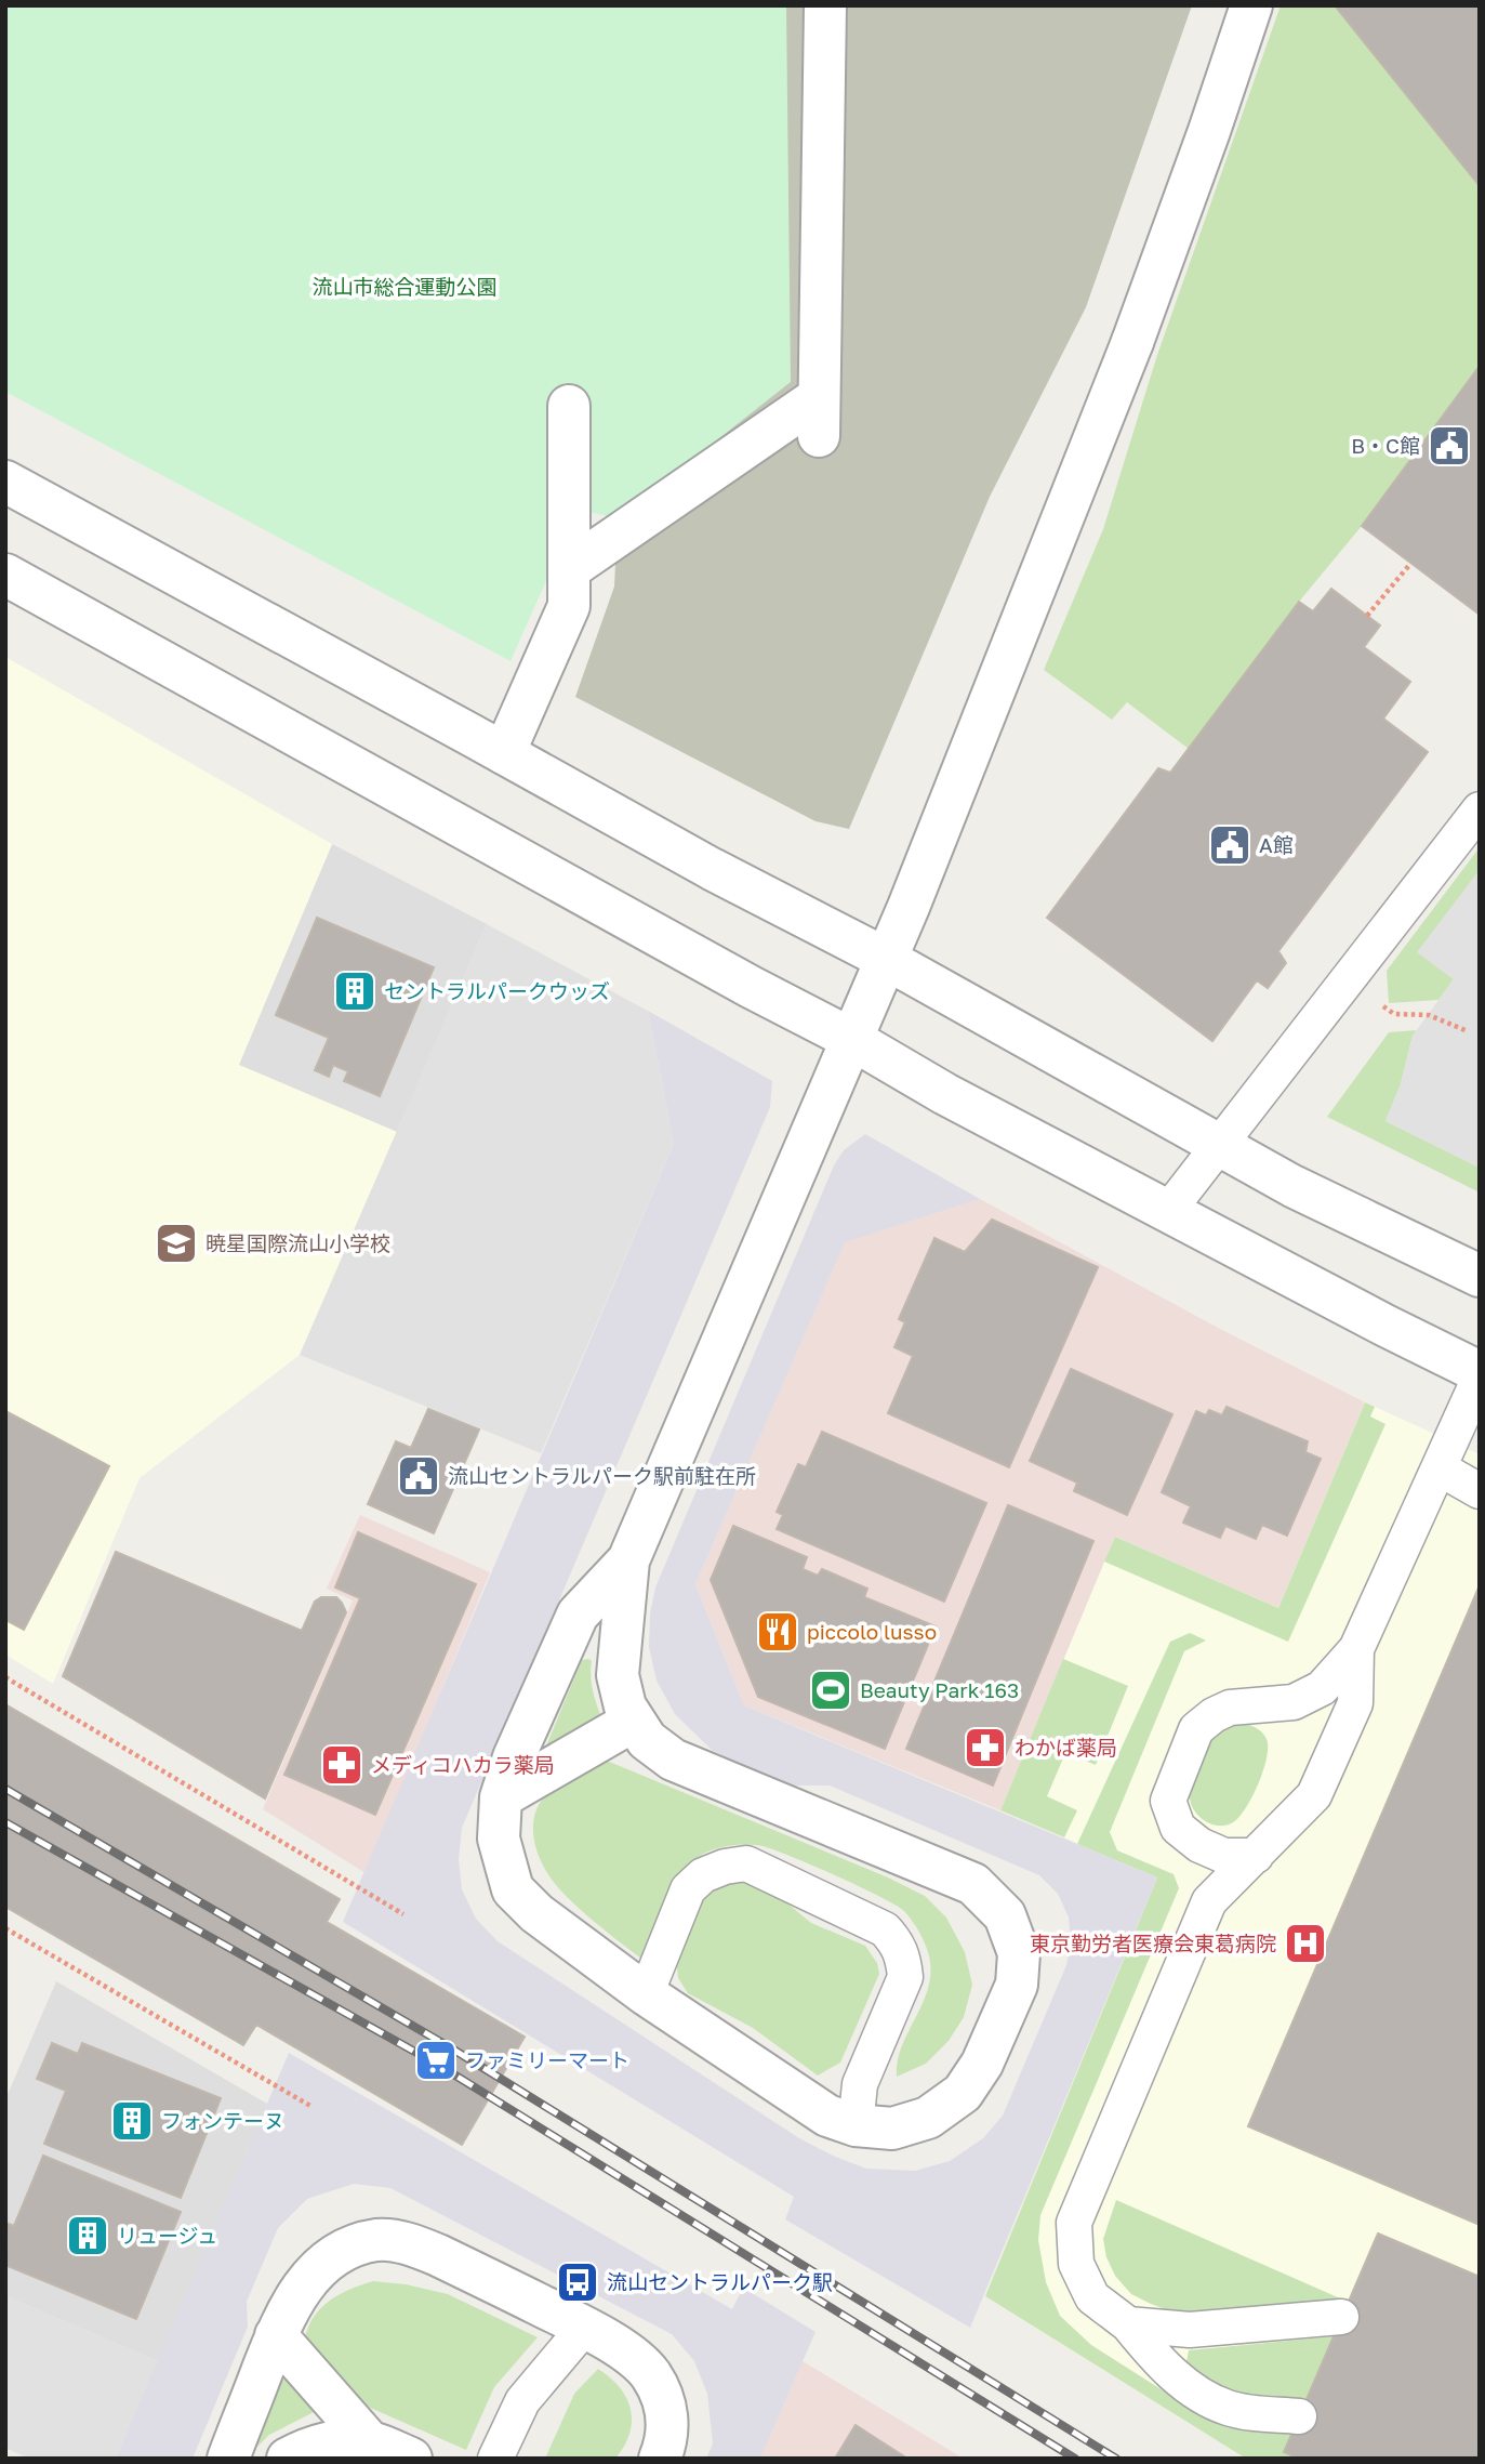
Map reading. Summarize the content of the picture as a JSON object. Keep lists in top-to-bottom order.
{
  "parks": ["流山市総合運動公園"],
  "places": {
    "public building": ["B・C館", "A館", "流山セントラルパーク駅前駐在所"],
    "building": ["セントラルパークウッズ", "フォンテーヌ", "リュージュ"],
    "school or university": ["暁星国際流山小学校"],
    "restaurant": ["piccolo lusso"],
    "sports": ["Beauty Park 163"],
    "pharmacy": ["わかば薬局", "メディコハカラ薬局"],
    "hospital": ["東京勤労者医療会東葛病院"],
    "supermarket": ["ファミリーマート"],
    "bus stop": ["流山セントラルパーク駅"]
  }
}
